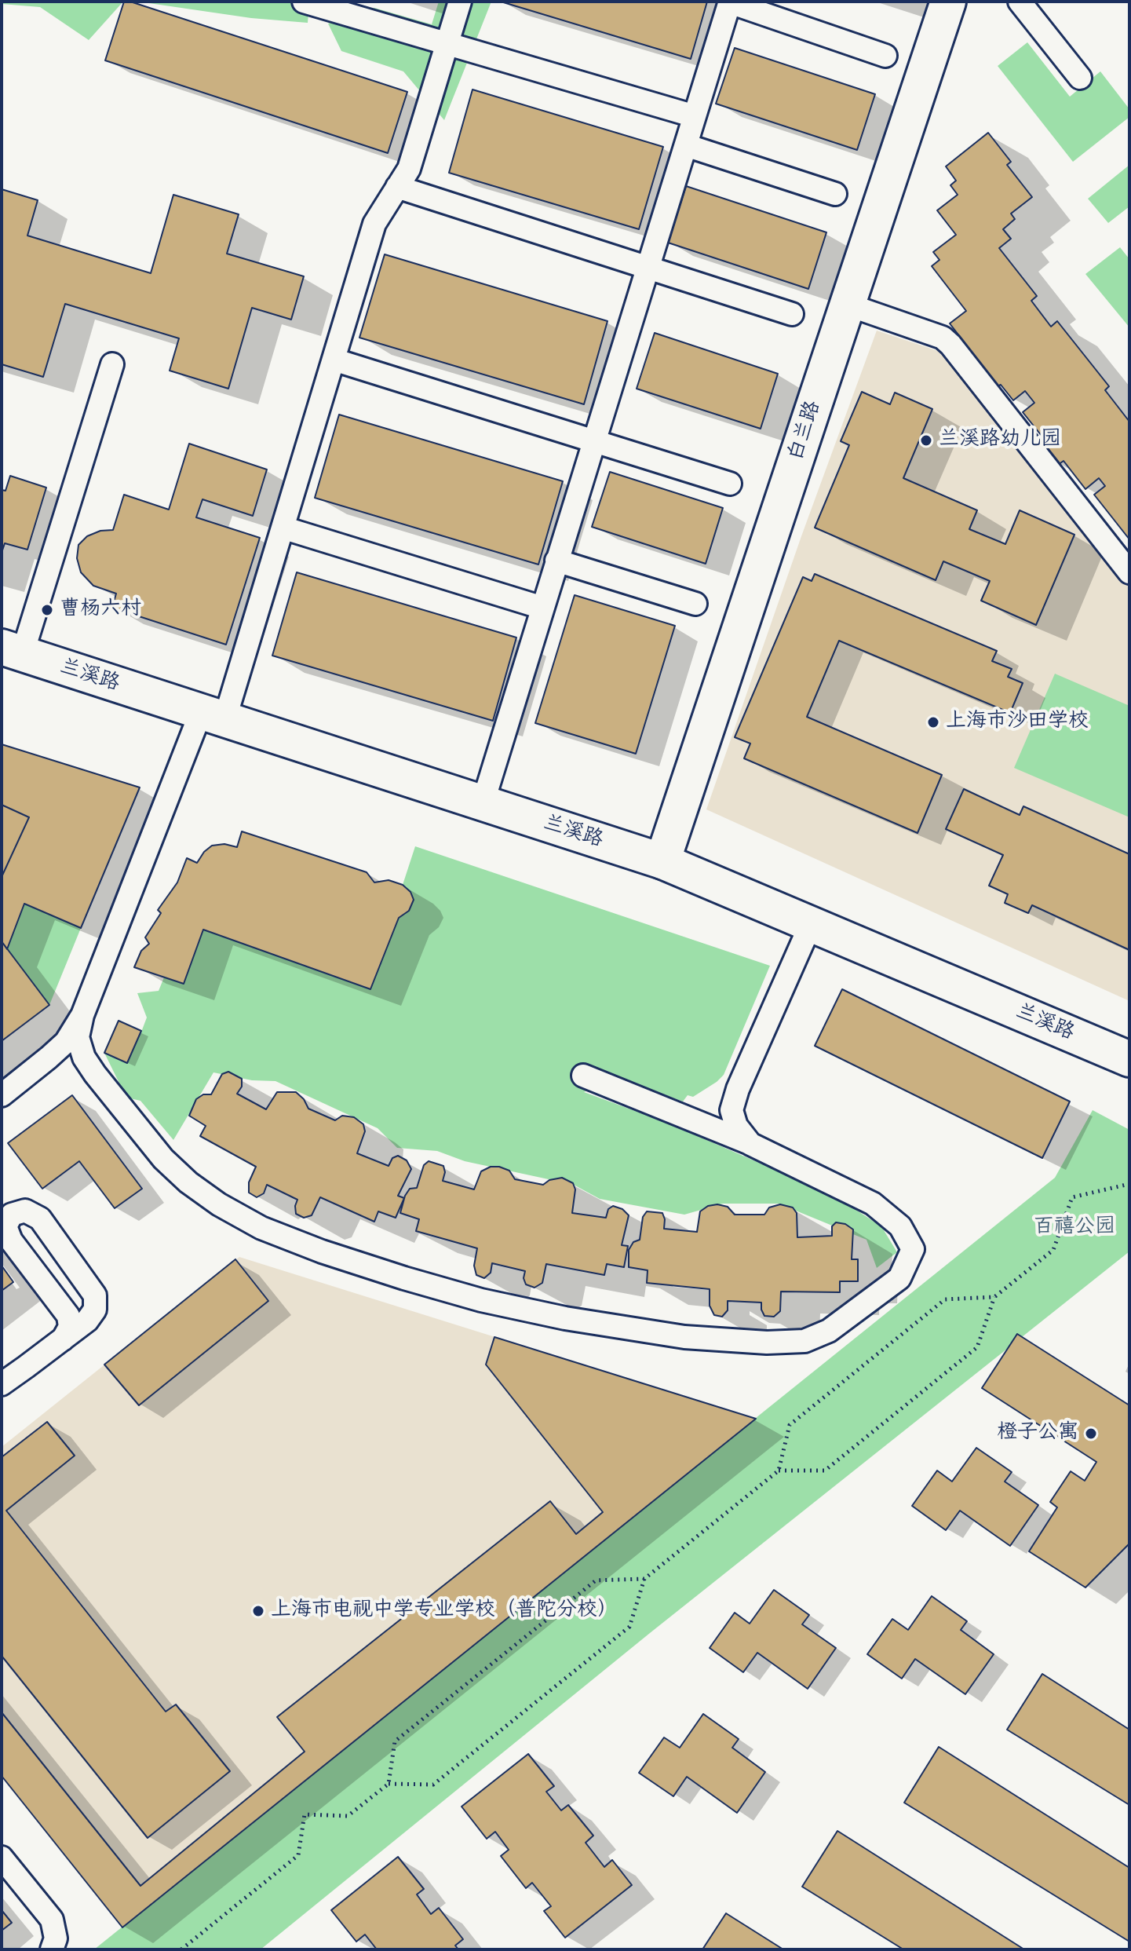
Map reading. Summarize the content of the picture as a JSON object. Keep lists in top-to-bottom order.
{
  "streets": {
    "street": ["白兰路", "兰溪路"]
  },
  "crossings": [
    ["白兰路", "兰溪路"]
  ],
  "parks": ["百禧公园"],
  "places": [
    "兰溪路幼儿园",
    "曹杨六村",
    "上海市沙田学校",
    "橙子公寓",
    "上海市电视中学专业学校（普陀分校）"
  ]
}
